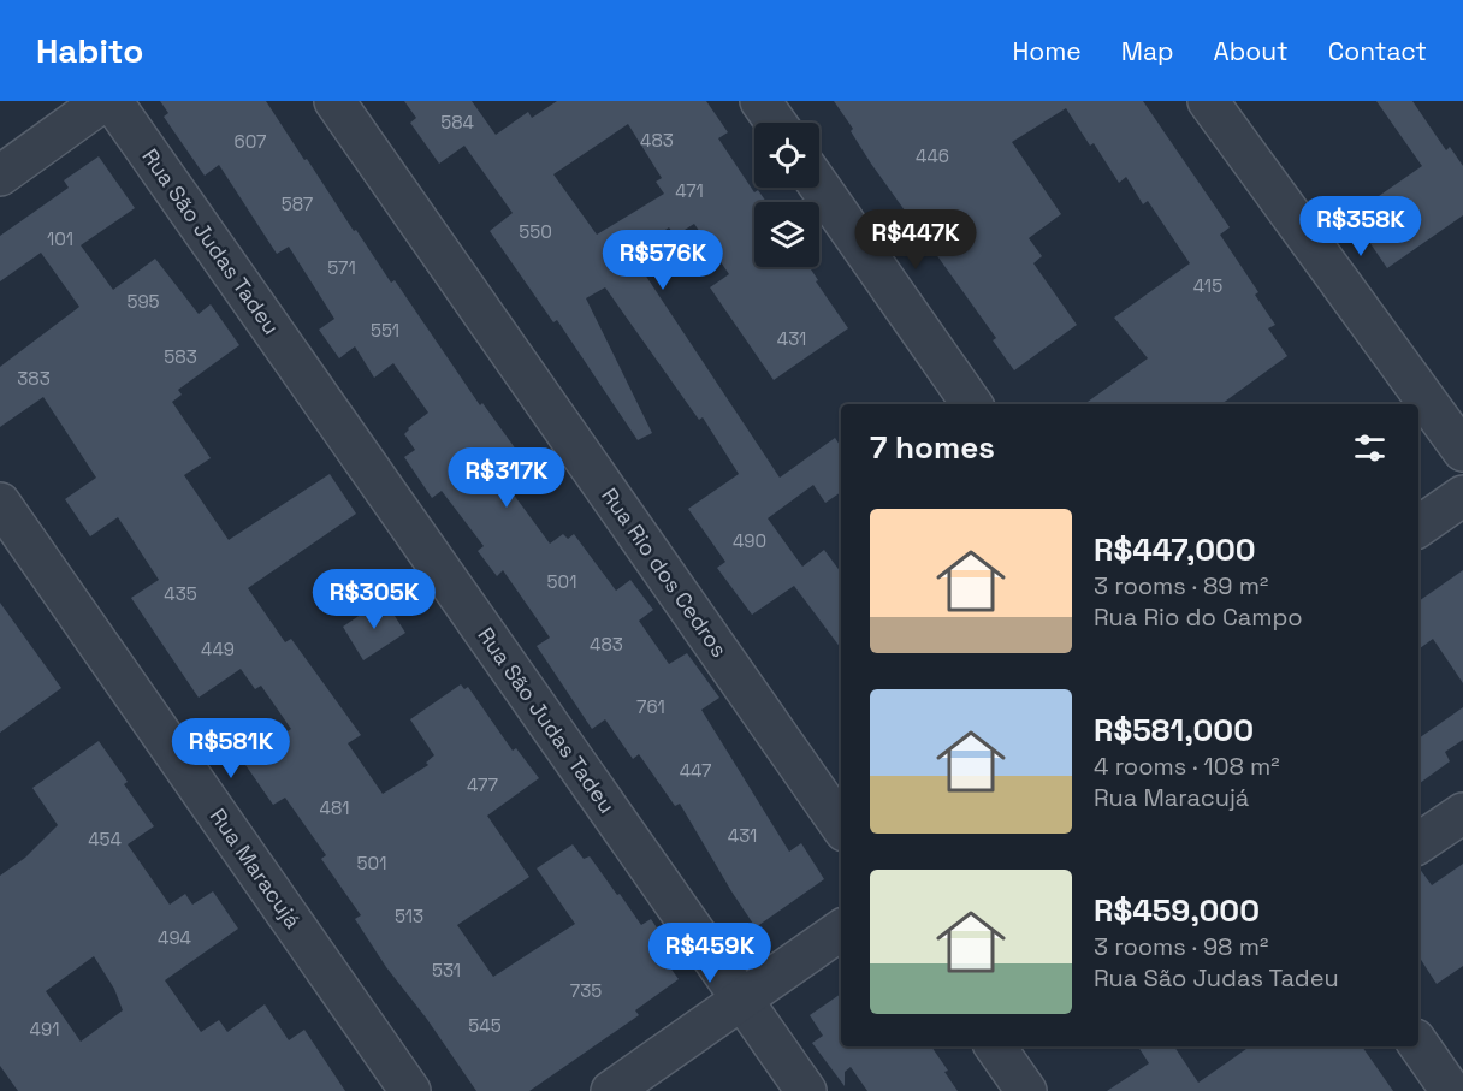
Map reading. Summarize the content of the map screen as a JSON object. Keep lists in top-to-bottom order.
{
  "streets": {
    "street": ["Rua São Judas Tadeu", "Rua Rio dos Cedros", "Rua Maracujá"]
  },
  "house_numbers": [
    "584",
    "483",
    "607",
    "446",
    "471",
    "587",
    "550",
    "101",
    "571",
    "415",
    "595",
    "551",
    "431",
    "583",
    "383",
    "490",
    "501",
    "435",
    "483",
    "449",
    "761",
    "447",
    "477",
    "481",
    "431",
    "454",
    "501",
    "513",
    "494",
    "531",
    "735",
    "545",
    "491"
  ],
  "page": {
    "header": "Habito",
    "nav": [
      "Home",
      "Map",
      "About",
      "Contact"
    ],
    "price": [
      "R$358K",
      "R$447K",
      "R$576K",
      "R$317K",
      "R$305K",
      "R$581K",
      "R$459K"
    ],
    "heading": "7 homes",
    "list": [
      {
        "name": "R$447,000",
        "note": "3 rooms · 89 m² · Rua Rio do Campo"
      },
      {
        "name": "R$581,000",
        "note": "4 rooms · 108 m² · Rua Maracujá"
      },
      {
        "name": "R$459,000",
        "note": "3 rooms · 98 m² · Rua São Judas Tadeu"
      }
    ]
  }
}
